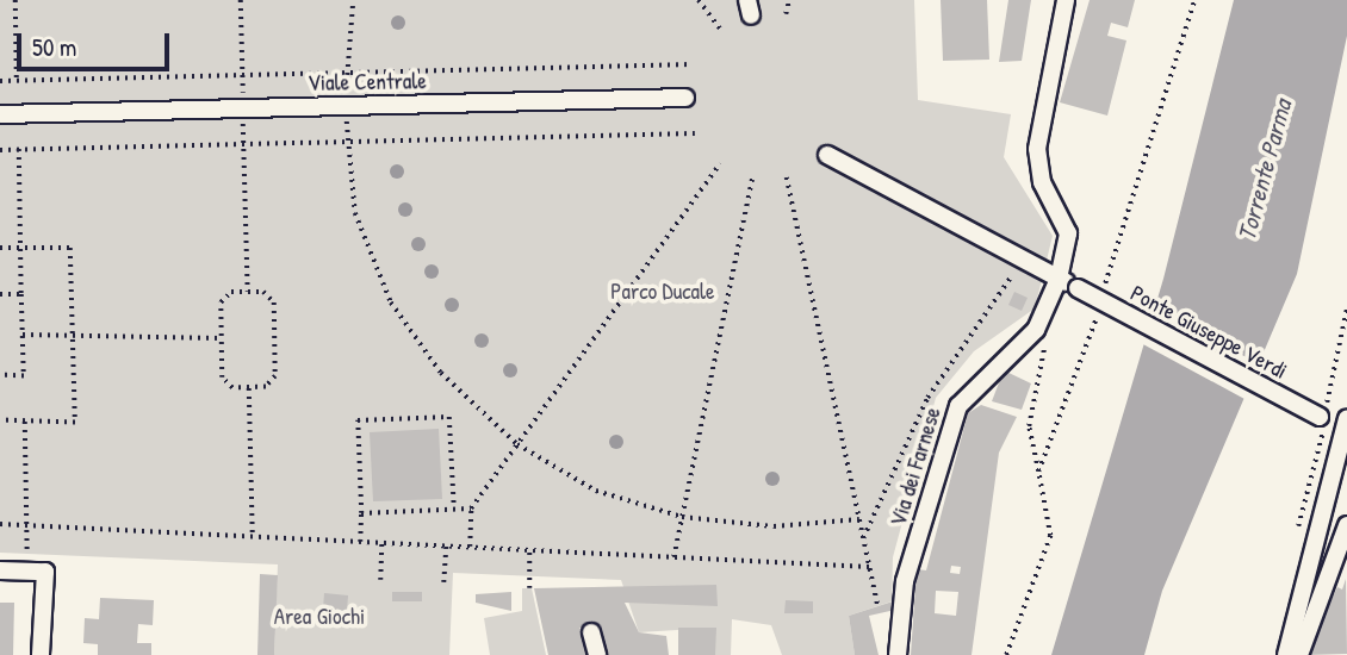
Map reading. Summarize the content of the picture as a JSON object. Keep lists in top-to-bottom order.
{
  "streets": {
    "street": ["Viale Centrale", "Ponte Giuseppe Verdi", "Via dei Farnese"]
  },
  "crossings": [
    ["Ponte Giuseppe Verdi", "Via dei Farnese"]
  ],
  "water": ["Torrente Parma"],
  "parks": ["Parco Ducale", "Area Giochi"],
  "scale_bar": "50 m"
}
